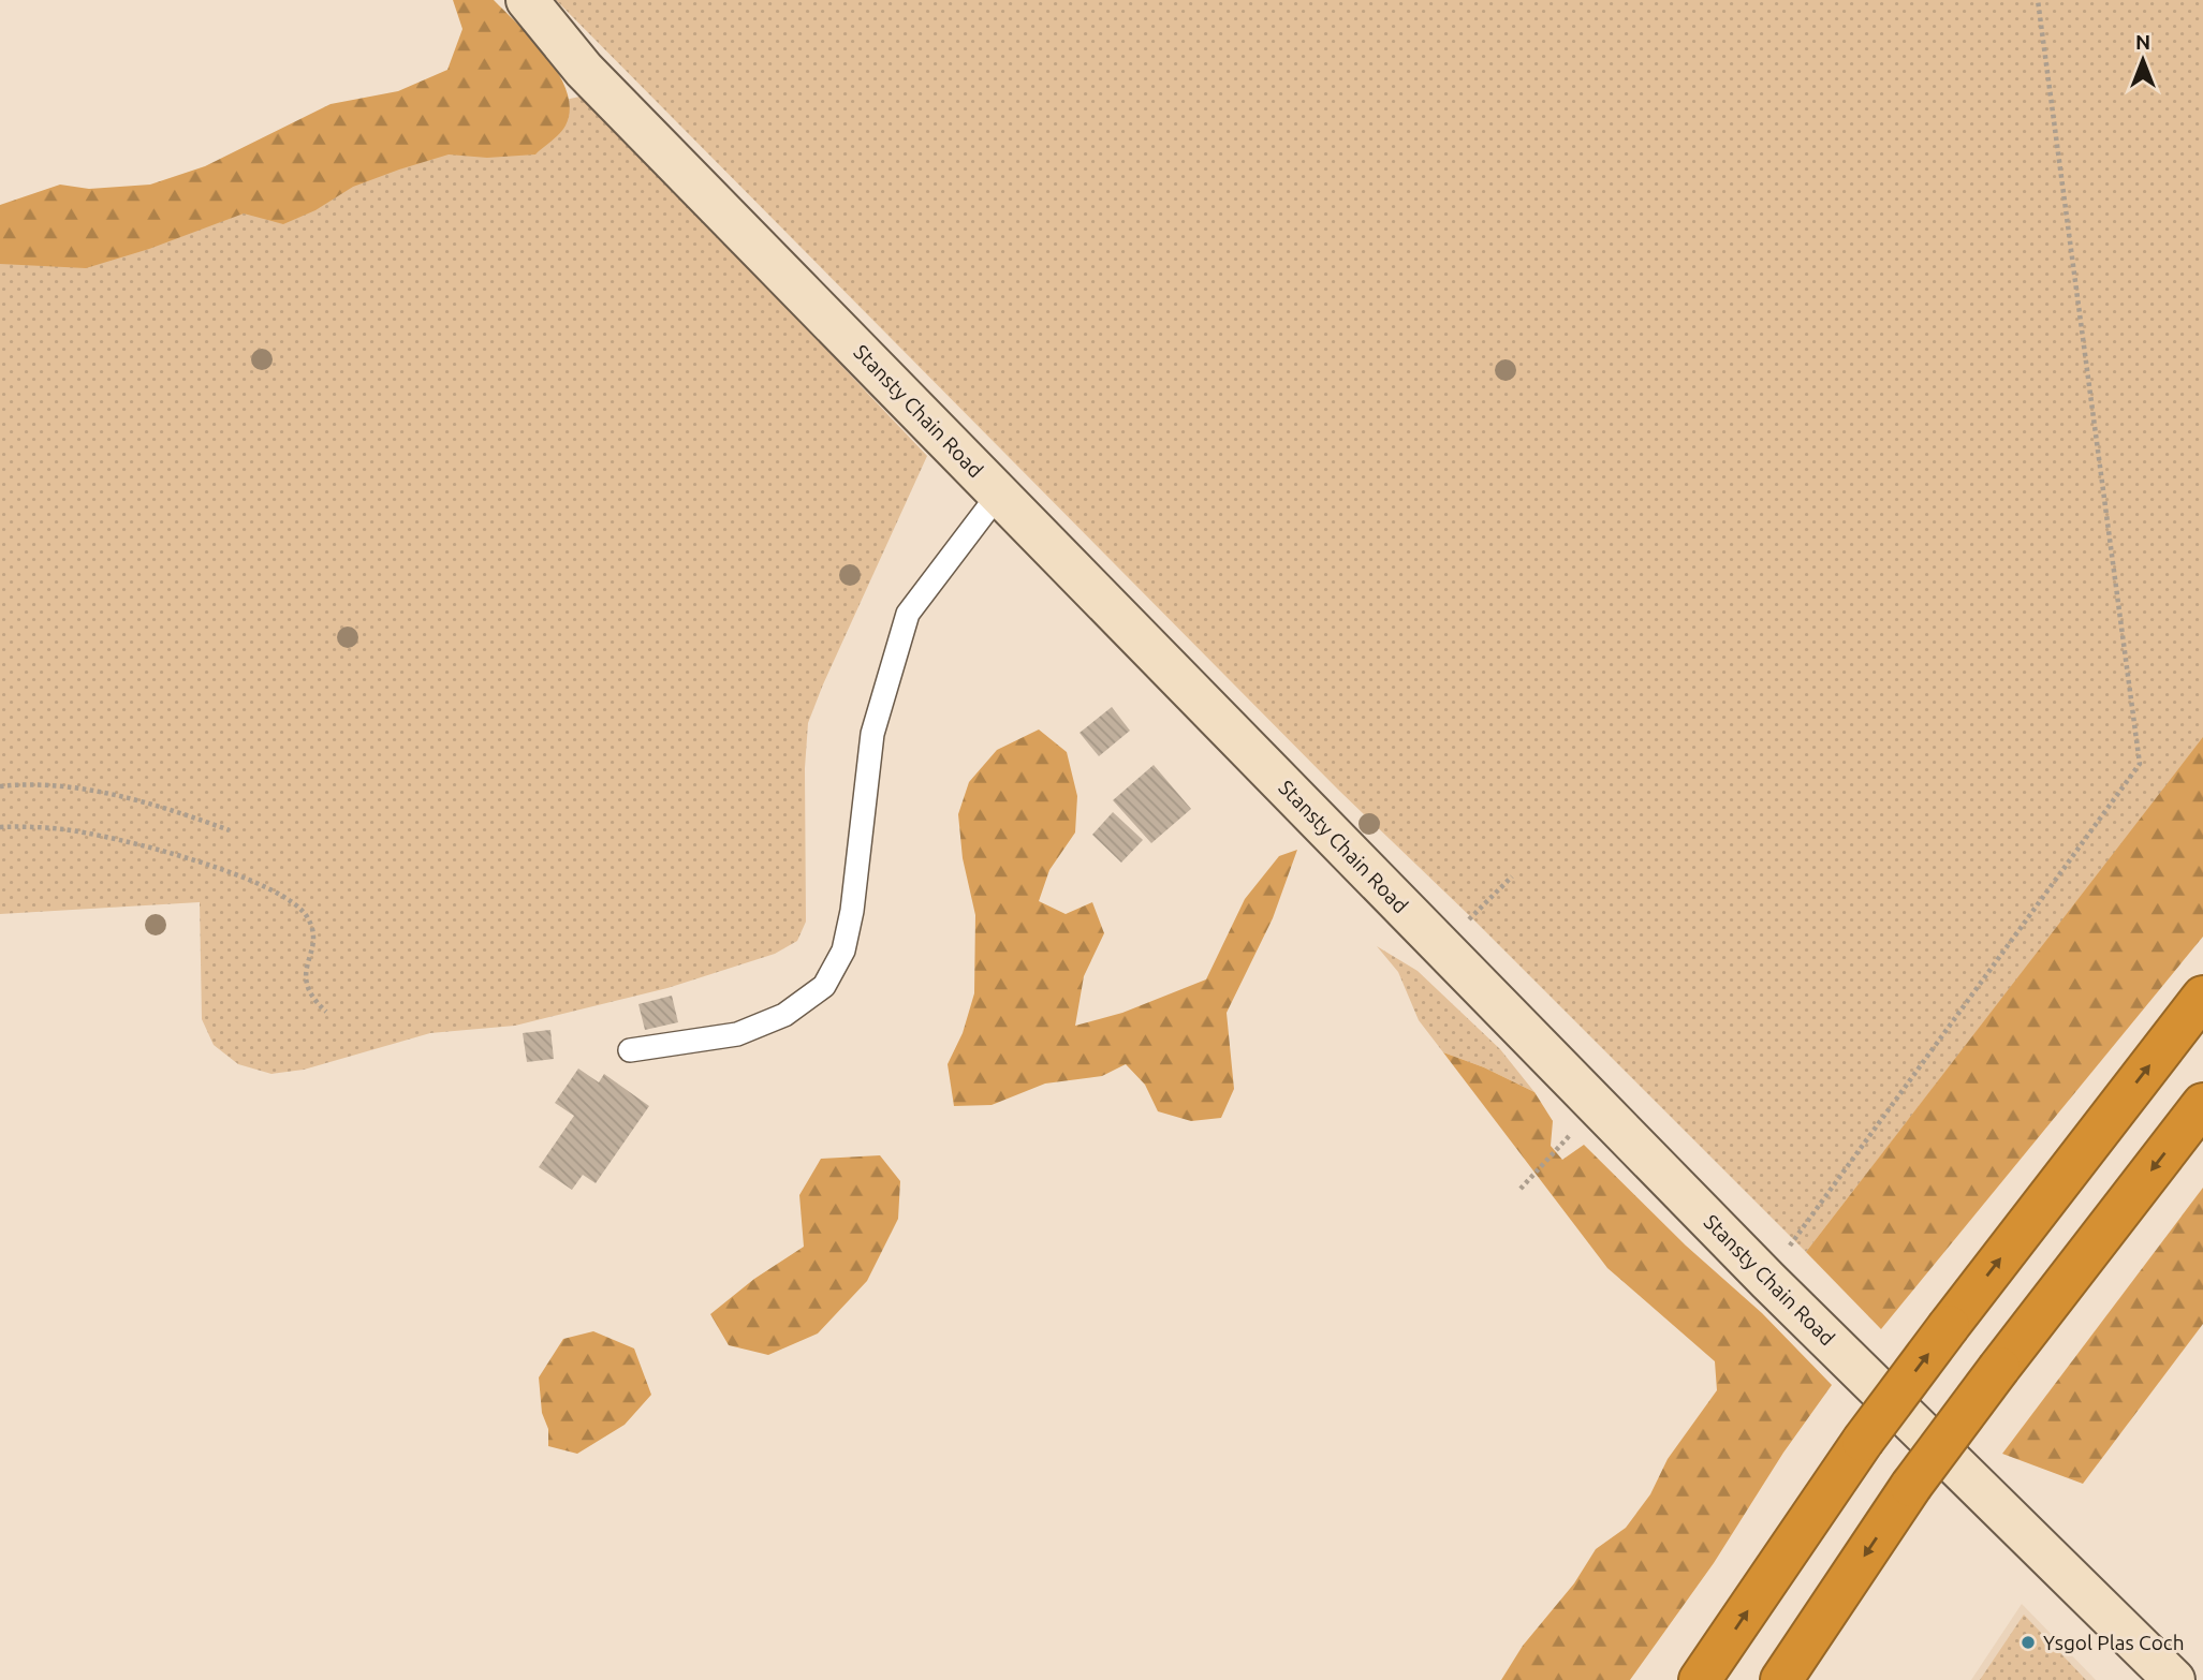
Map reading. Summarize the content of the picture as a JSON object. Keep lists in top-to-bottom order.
{
  "streets": {
    "street": ["Stansty Chain Road"]
  },
  "places": ["Ysgol Plas Coch"],
  "north": "top"
}
